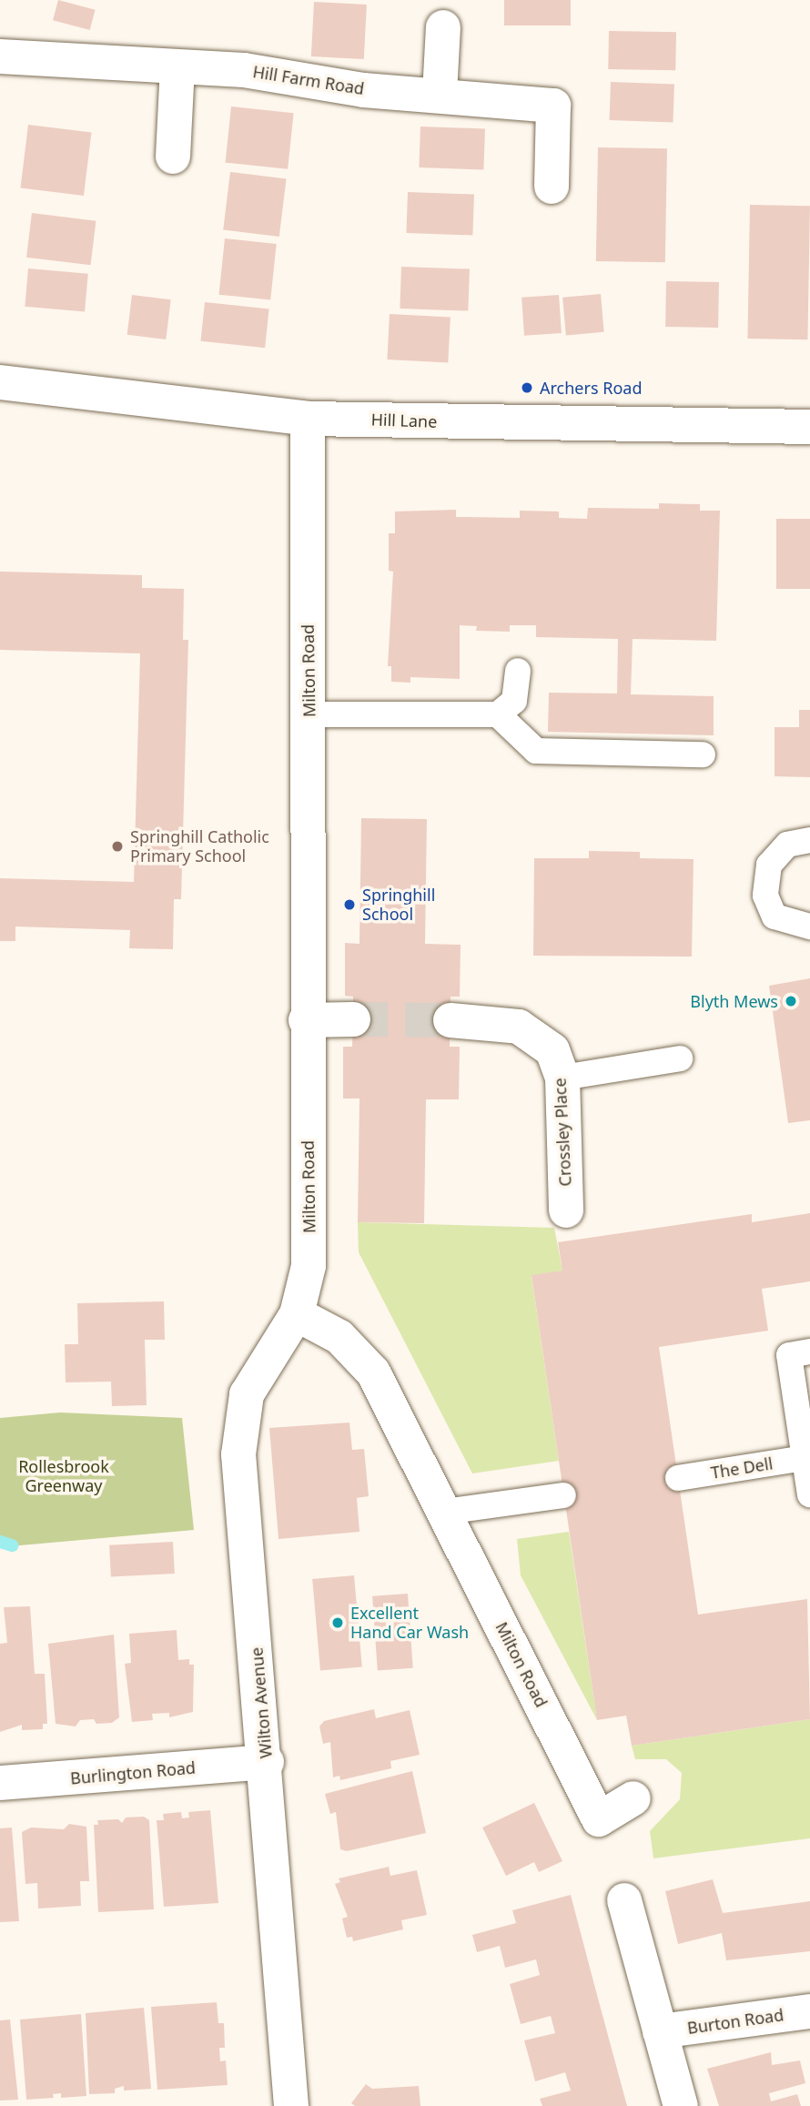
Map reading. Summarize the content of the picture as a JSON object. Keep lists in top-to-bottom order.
{
  "streets": {
    "street": [
      "Hill Farm Road",
      "Hill Lane",
      "Milton Road",
      "Crossley Place",
      "Wilton Avenue",
      "Burlington Road",
      "Burton Road"
    ],
    "lane": ["The Dell"]
  },
  "crossings": [
    ["Hill Lane", "Milton Road"],
    ["Milton Road", "Wilton Avenue"],
    ["Wilton Avenue", "Burlington Road"]
  ],
  "parks": ["Rollesbrook Greenway"],
  "places": [
    "Archers Road",
    "Springhill Catholic Primary School",
    "Springhill School",
    "Blyth Mews",
    "Excellent Hand Car Wash"
  ]
}
